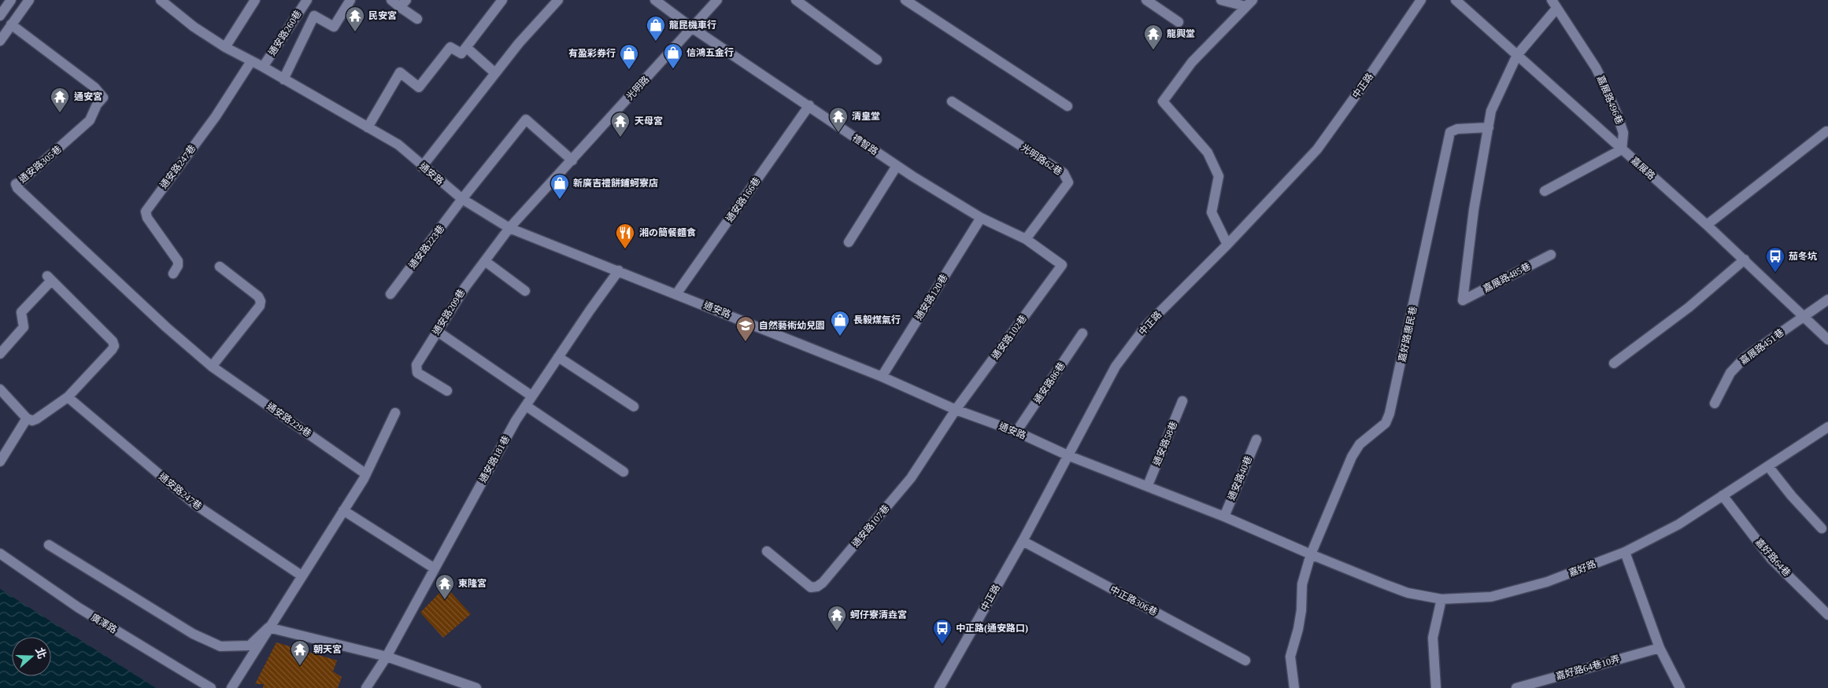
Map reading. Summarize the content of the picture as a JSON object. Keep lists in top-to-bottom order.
{
  "streets": {
    "street": [
      "通安路260巷",
      "中正路",
      "光明路",
      "嘉展路496巷",
      "禮智路",
      "光明路62巷",
      "通安路305巷",
      "通安路247巷",
      "嘉展路",
      "通安路",
      "通安路166巷",
      "通安路223巷",
      "嘉展路485巷",
      "通安路120巷",
      "通安路209巷",
      "嘉好路惠民巷",
      "通安路102巷",
      "嘉展路451巷",
      "通安路86巷",
      "通安路229巷",
      "通安路58巷",
      "通安路181巷",
      "通安路40巷",
      "通安路107巷",
      "嘉好路64巷",
      "嘉好路",
      "中正路306巷",
      "廣澤路",
      "嘉好路64巷10弄"
    ]
  },
  "crossings": [
    ["通安路260巷", "通安路"],
    ["中正路", "通安路"],
    ["中正路", "中正路306巷"],
    ["光明路", "禮智路"],
    ["光明路", "通安路"],
    ["光明路", "通安路223巷"],
    ["光明路", "通安路209巷"],
    ["嘉展路496巷", "嘉展路"],
    ["禮智路", "光明路62巷"],
    ["禮智路", "通安路166巷"],
    ["禮智路", "通安路120巷"],
    ["禮智路", "通安路102巷"],
    ["通安路305巷", "通安路229巷"],
    ["通安路247巷", "通安路"],
    ["嘉展路", "嘉展路451巷"],
    ["通安路", "通安路166巷"],
    ["通安路", "通安路223巷"],
    ["通安路", "通安路120巷"],
    ["通安路", "通安路209巷"],
    ["通安路", "嘉好路惠民巷"],
    ["通安路", "通安路102巷"],
    ["通安路", "通安路86巷"],
    ["通安路", "通安路58巷"],
    ["通安路", "通安路181巷"],
    ["通安路", "通安路40巷"],
    ["通安路", "通安路107巷"],
    ["通安路", "嘉好路"],
    ["嘉展路485巷", "嘉好路惠民巷"],
    ["嘉好路惠民巷", "嘉好路"],
    ["通安路102巷", "通安路107巷"],
    ["嘉好路64巷", "嘉好路"]
  ],
  "places": {
    "temple": [
      "民安宮",
      "龍興堂",
      "通安宮",
      "清皇堂",
      "天母宮",
      "東隆宮",
      "蚵仔寮清垚宮",
      "朝天宮"
    ],
    "shop": [
      "龍昆機車行",
      "信鴻五金行",
      "有盈彩券行",
      "新廣吉禮餅鋪蚵寮店",
      "長毅煤氣行"
    ],
    "restaurant": ["湘の簡餐麵食"],
    "bus stop": ["茄冬坑", "中正路(通安路口)"],
    "school or university": ["自然藝術幼兒園"]
  },
  "north": "right"
}
